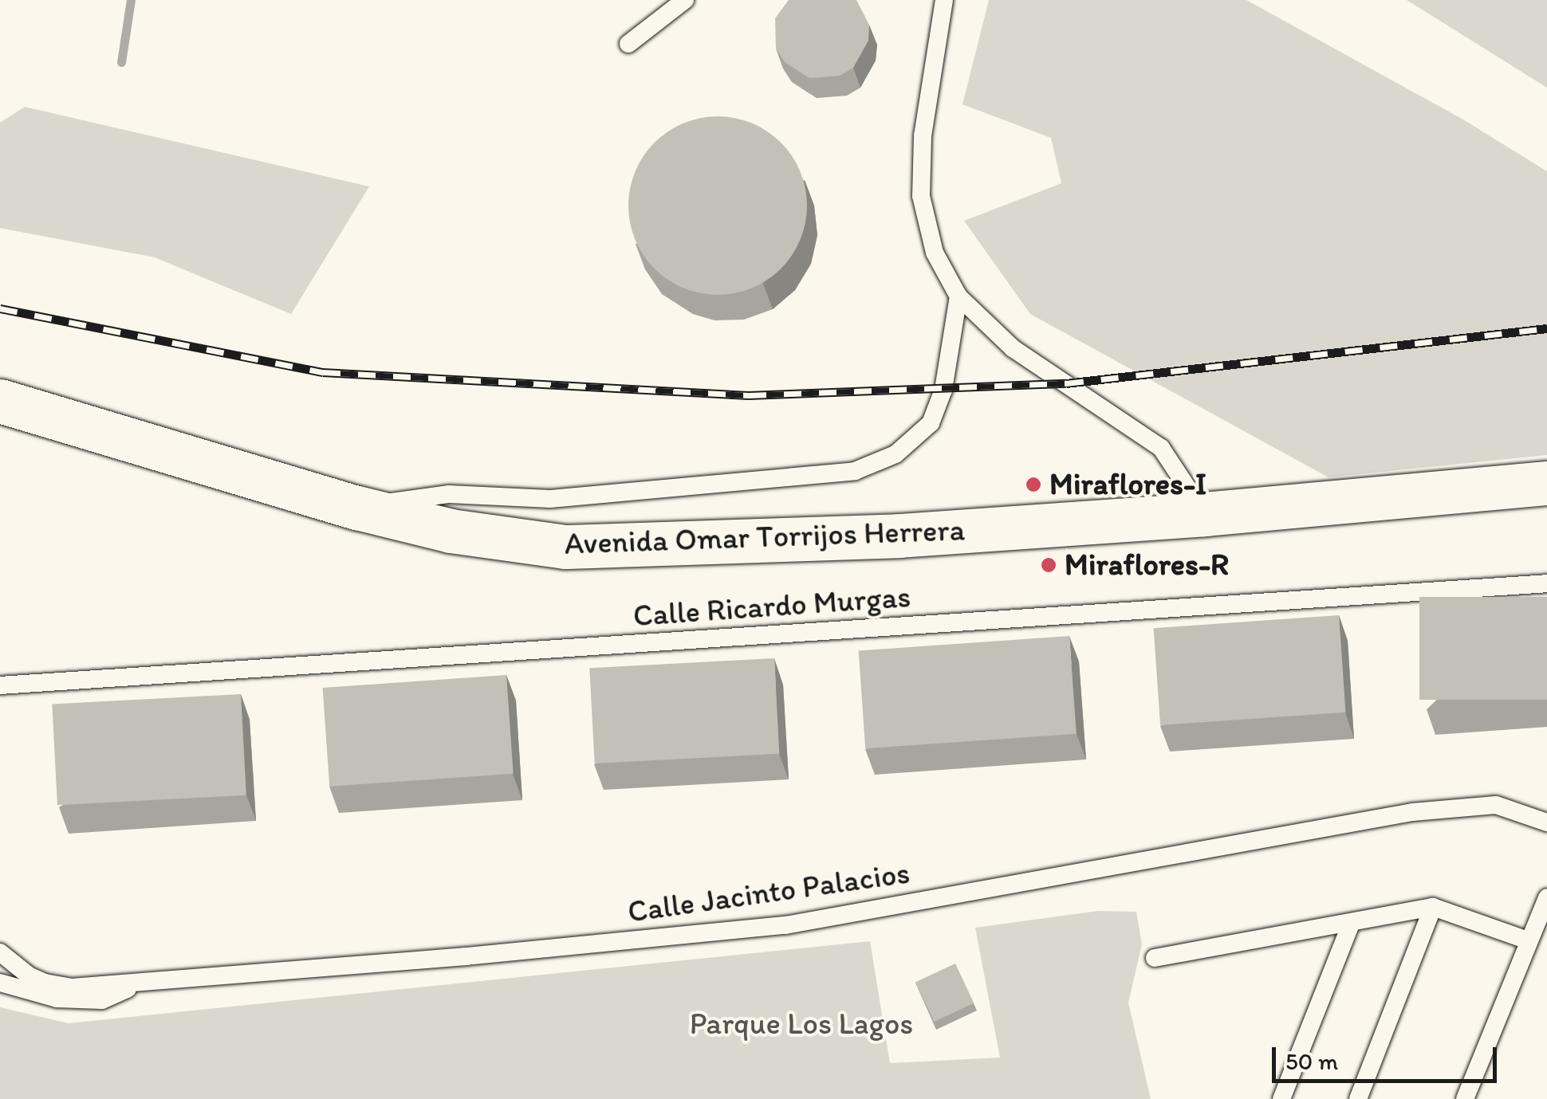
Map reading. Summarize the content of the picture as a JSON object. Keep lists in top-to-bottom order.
{
  "streets": {
    "main road": ["Avenida Omar Torrijos Herrera"],
    "lane": ["Calle Ricardo Murgas", "Calle Jacinto Palacios"]
  },
  "parks": ["Parque Los Lagos"],
  "places": ["Miraflores-I", "Miraflores-R"],
  "scale_bar": "50 m"
}
